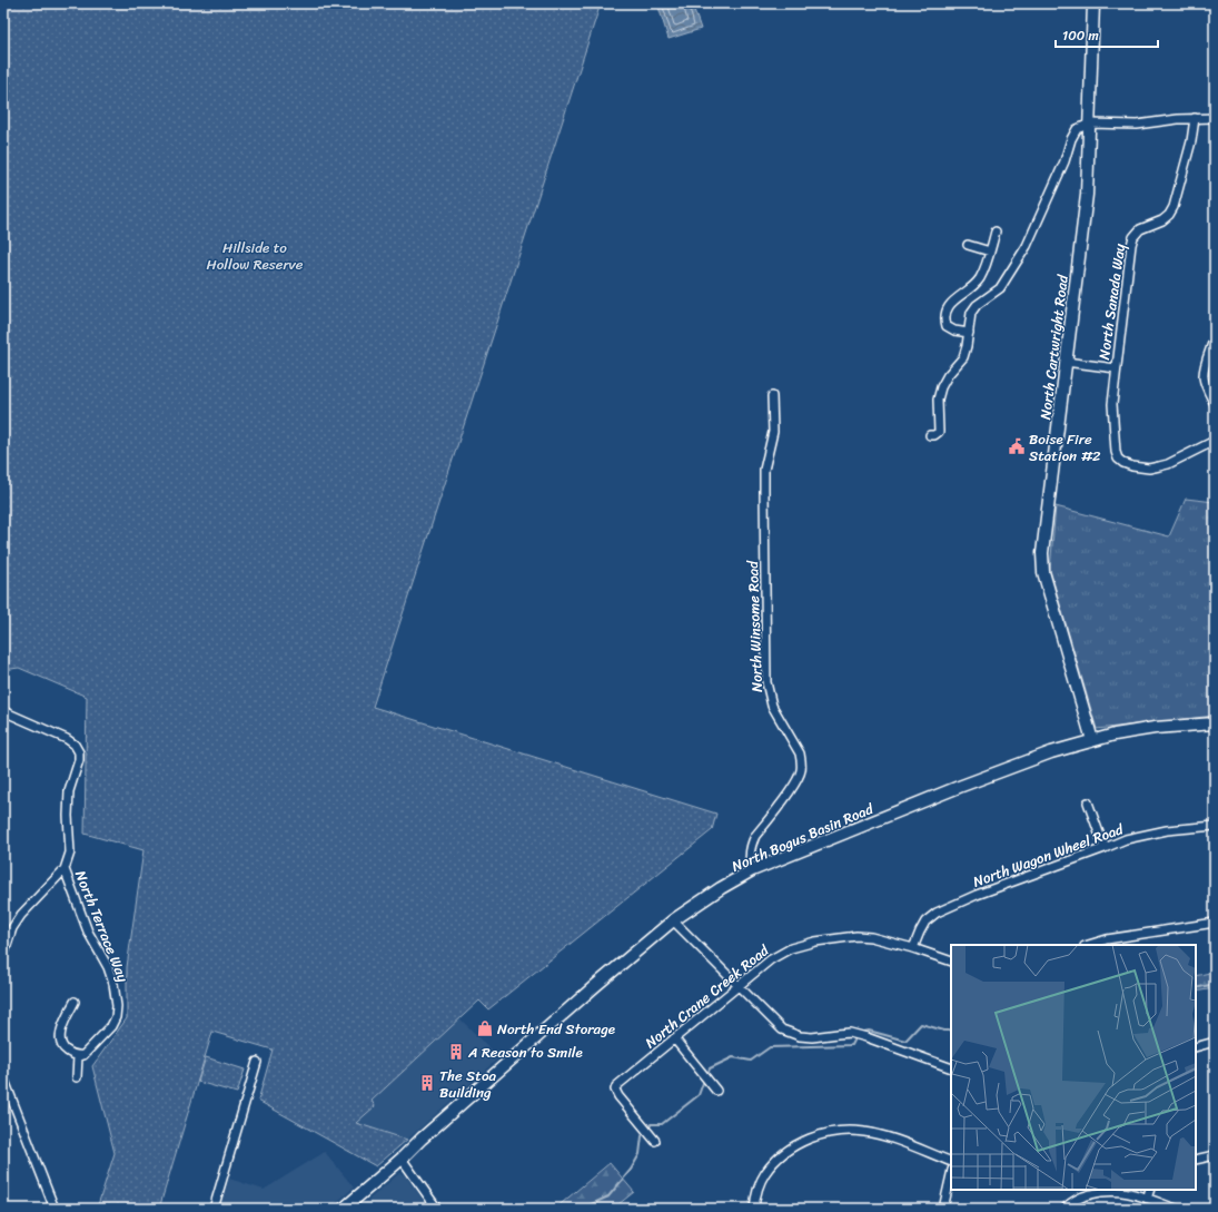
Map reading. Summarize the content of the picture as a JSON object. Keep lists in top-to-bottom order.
{
  "streets": {
    "street": [
      "North Sanada Way",
      "North Cartwright Road",
      "North Winsome Road",
      "North Bogus Basin Road",
      "North Wagon Wheel Road",
      "North Terrace Way",
      "North Crane Creek Road"
    ]
  },
  "crossings": [
    ["North Cartwright Road", "North Bogus Basin Road"],
    ["North Winsome Road", "North Bogus Basin Road"],
    ["North Wagon Wheel Road", "North Crane Creek Road"]
  ],
  "parks": ["Hillside to Hollow Reserve"],
  "places": {
    "public building": ["Boise Fire Station #2"],
    "shop": ["North End Storage"],
    "building": ["A Reason to Smile", "The Stoa Building"]
  },
  "scale_bar": "100 m"
}
